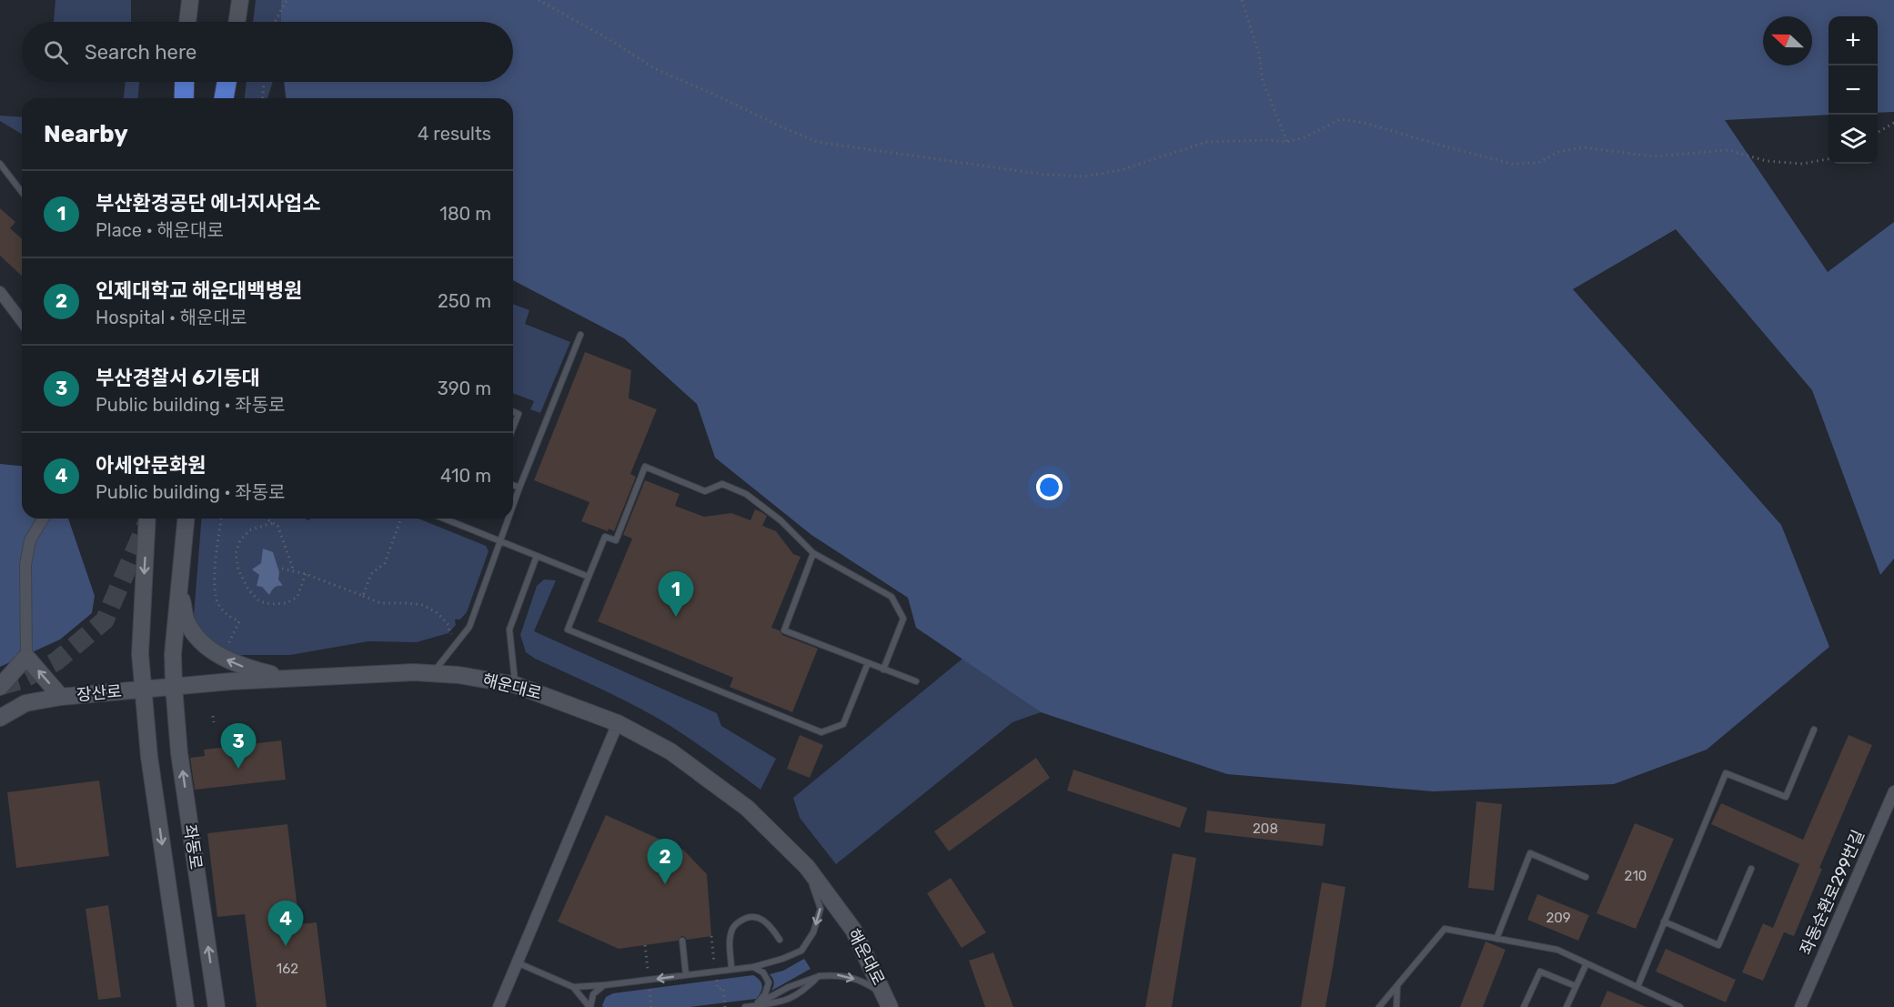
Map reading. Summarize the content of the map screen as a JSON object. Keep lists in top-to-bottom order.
{
  "streets": {
    "main road": ["해운대로", "장산로", "좌동로"],
    "street": ["좌동순환로299번길"]
  },
  "crossings": [
    ["해운대로", "장산로"],
    ["해운대로", "좌동로"],
    ["장산로", "좌동로"]
  ],
  "house_numbers": [
    "208",
    "210",
    "209",
    "162"
  ],
  "north": "left",
  "page": {
    "map_buttons": ["+", "−"],
    "search": "Search here",
    "heading": ["Nearby", "4 results"],
    "list": [
      {
        "mark": "1",
        "name": "부산환경공단 에너지사업소",
        "note": "Place · 해운대로",
        "value": "180 m"
      },
      {
        "mark": "2",
        "name": "인제대학교 해운대백병원",
        "note": "Hospital · 해운대로",
        "value": "250 m"
      },
      {
        "mark": "3",
        "name": "부산경찰서 6기동대",
        "note": "Public building · 좌동로",
        "value": "390 m"
      },
      {
        "mark": "4",
        "name": "아세안문화원",
        "note": "Public building · 좌동로",
        "value": "410 m"
      }
    ],
    "pins": [
      "1",
      "3",
      "2",
      "4"
    ]
  }
}
